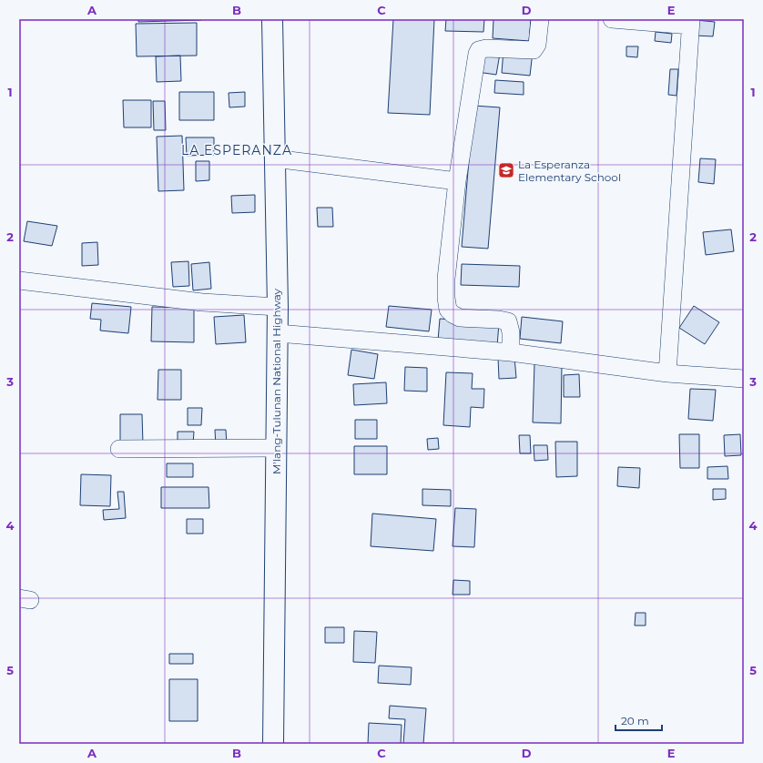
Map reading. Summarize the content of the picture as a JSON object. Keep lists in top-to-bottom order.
{
  "streets": {
    "highway": ["M'lang-Tulunan National Highway"]
  },
  "districts": ["LA ESPERANZA"],
  "places": {
    "school or university": ["La Esperanza Elementary School"]
  },
  "scale_bar": "20 m",
  "grid": {
    "columns": [
      "A",
      "B",
      "C",
      "D",
      "E"
    ],
    "rows": [
      "1",
      "2",
      "3",
      "4",
      "5"
    ]
  }
}
